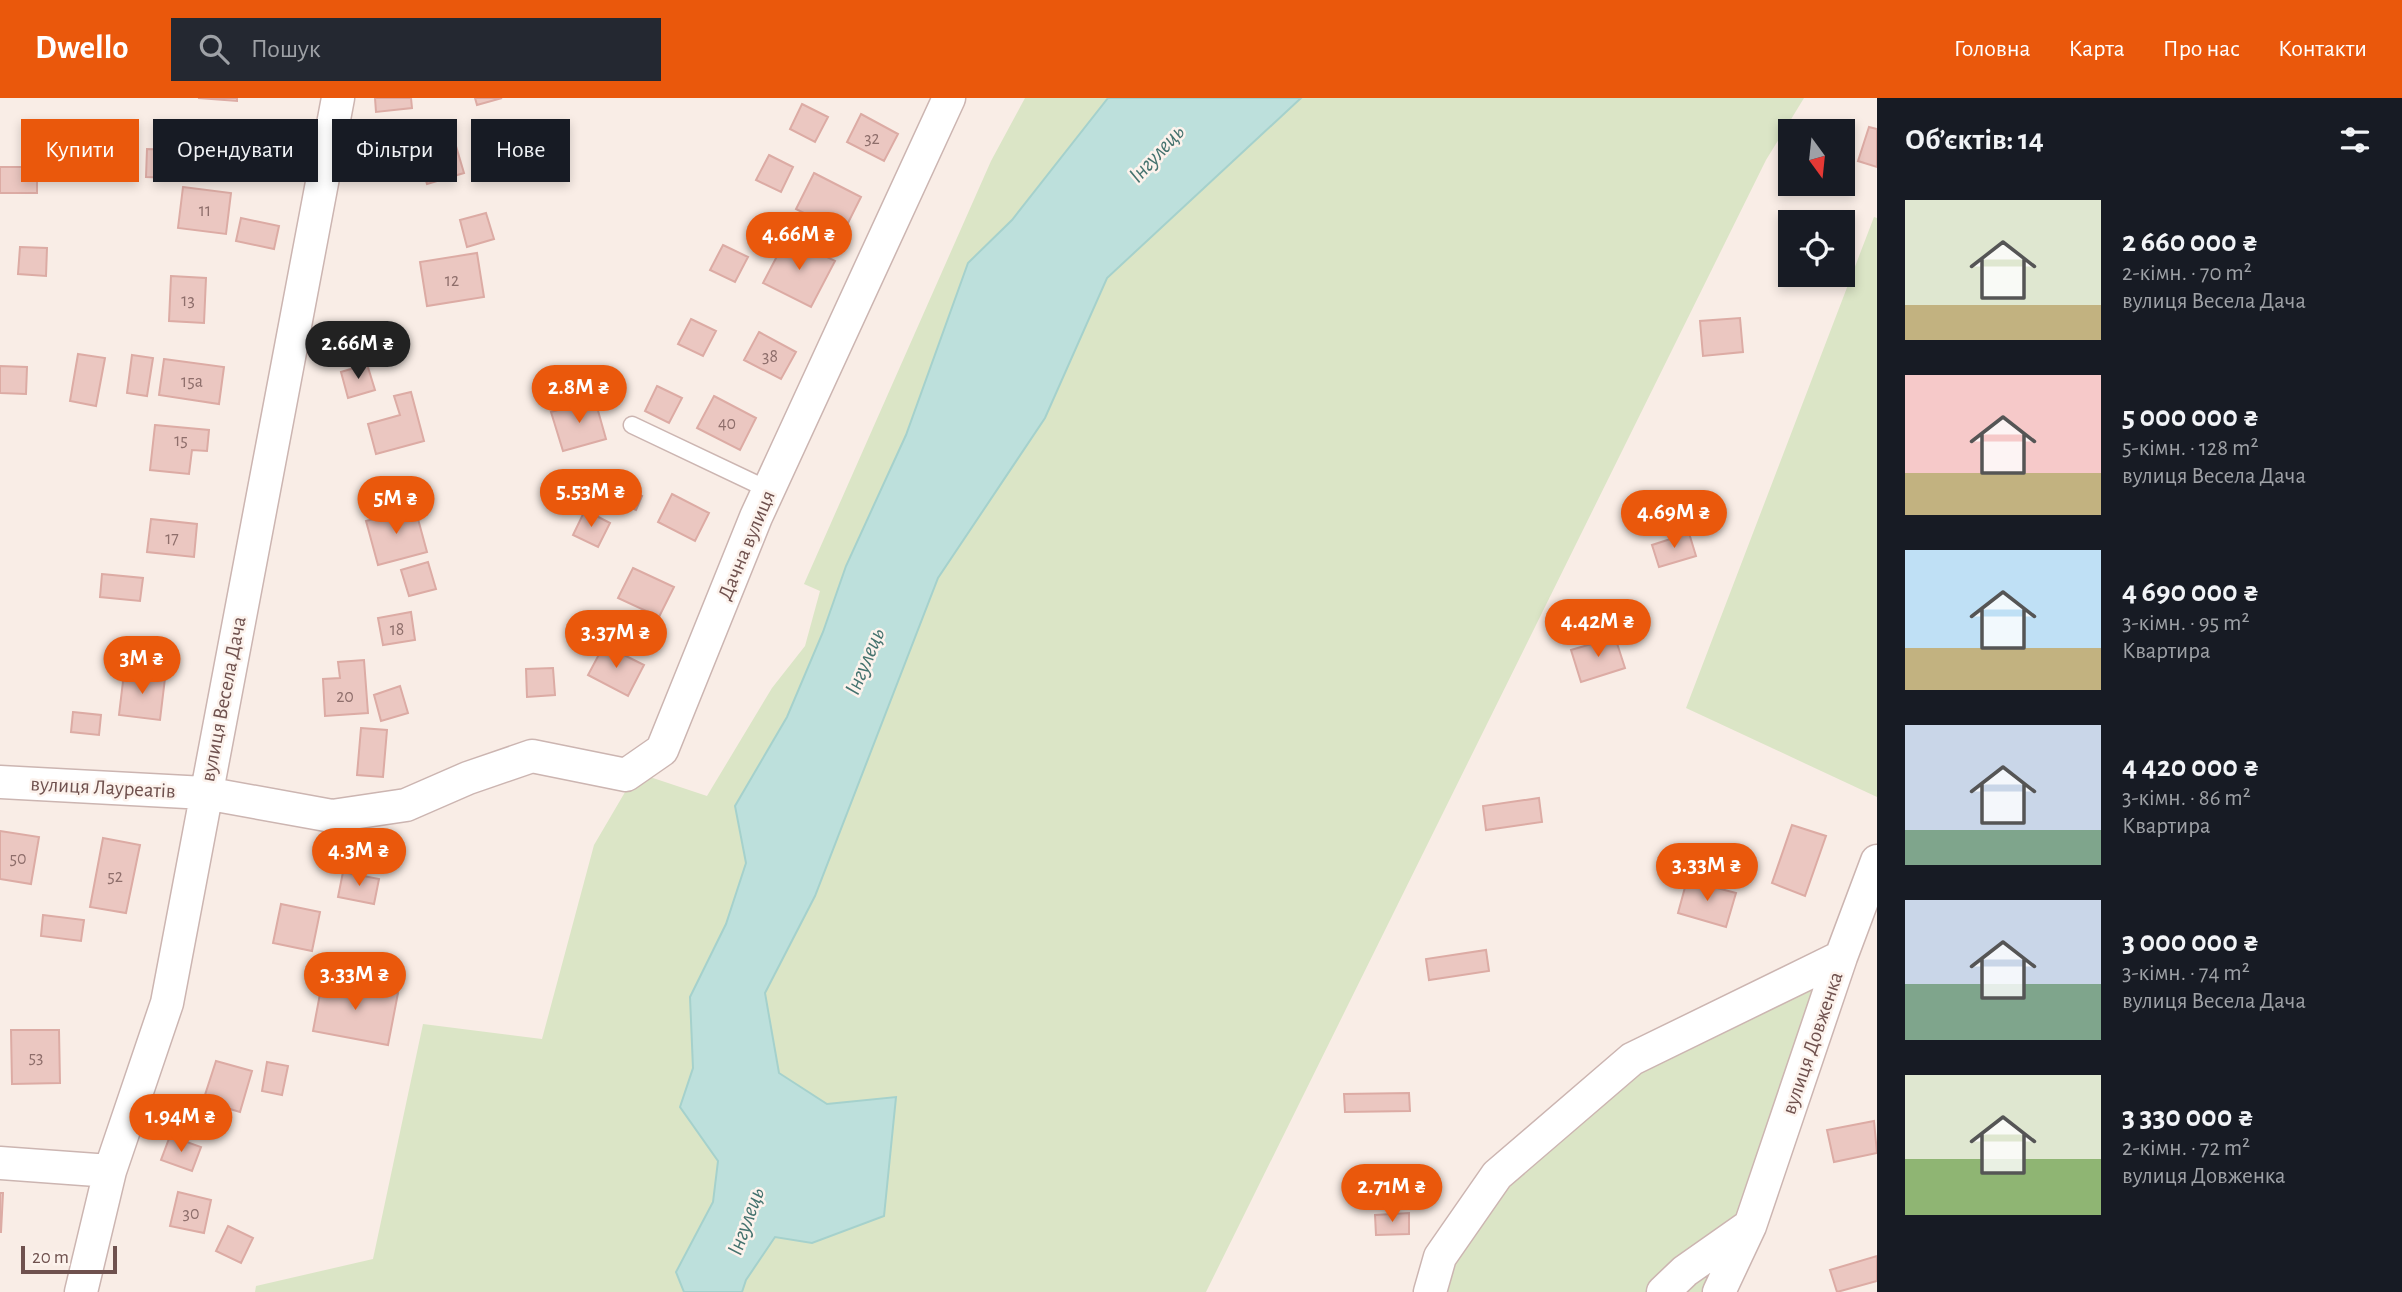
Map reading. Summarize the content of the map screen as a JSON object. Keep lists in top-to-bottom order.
{
  "streets": {
    "street": [
      "Дачна вулиця",
      "вулиця Весела Дача",
      "вулиця Лауреатів",
      "вулиця Довженка"
    ]
  },
  "crossings": [
    ["Дачна вулиця", "вулиця Весела Дача"],
    ["Дачна вулиця", "вулиця Лауреатів"],
    ["вулиця Весела Дача", "вулиця Лауреатів"]
  ],
  "water": ["Інгулець"],
  "house_numbers": [
    "32",
    "11",
    "12",
    "13",
    "38",
    "15а",
    "40",
    "15",
    "17",
    "18",
    "20",
    "50",
    "52",
    "53",
    "30"
  ],
  "scale_bar": "20 m",
  "north": "bottom",
  "page": {
    "header": "Dwello",
    "search": "Пошук",
    "nav": [
      "Головна",
      "Карта",
      "Про нас",
      "Контакти"
    ],
    "heading": "Об’єктів: 14",
    "chip": [
      "Купити",
      "Орендувати",
      "Фільтри",
      "Нове"
    ],
    "list": [
      {
        "name": "2 660 000 ₴",
        "note": "2-кімн. · 70 m² · вулиця Весела Дача"
      },
      {
        "name": "5 000 000 ₴",
        "note": "5-кімн. · 128 m² · вулиця Весела Дача"
      },
      {
        "name": "4 690 000 ₴",
        "note": "3-кімн. · 95 m² · Квартира"
      },
      {
        "name": "4 420 000 ₴",
        "note": "3-кімн. · 86 m² · Квартира"
      },
      {
        "name": "3 000 000 ₴",
        "note": "3-кімн. · 74 m² · вулиця Весела Дача"
      },
      {
        "name": "3 330 000 ₴",
        "note": "2-кімн. · 72 m² · вулиця Довженка"
      }
    ],
    "price": [
      "4.66M ₴",
      "2.66M ₴",
      "2.8M ₴",
      "5.53M ₴",
      "5M ₴",
      "4.69M ₴",
      "4.42M ₴",
      "3.37M ₴",
      "3M ₴",
      "4.3M ₴",
      "3.33M ₴",
      "3.33M ₴",
      "1.94M ₴",
      "2.71M ₴"
    ],
    "scale": "20 m"
  }
}
